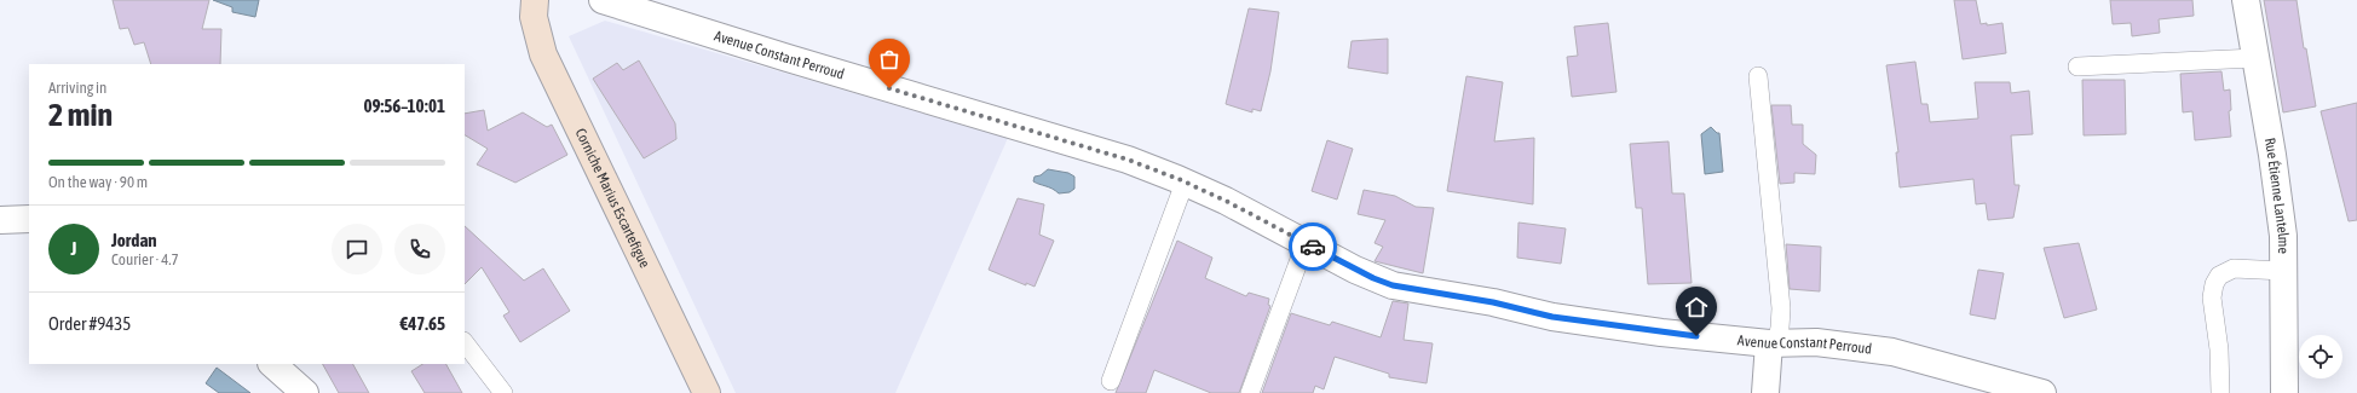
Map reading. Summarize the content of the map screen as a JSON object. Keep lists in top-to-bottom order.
{
  "streets": {
    "main road": ["Corniche Marius Escartefigue"],
    "street": ["Avenue Constant Perroud", "Rue Étienne Lantelme"]
  },
  "page": {
    "heading": ["2 min", "Arriving in", "09:56–10:01"],
    "panel": [
      "Jordan",
      "Courier · 4.7",
      "Order #9435",
      "€47.65"
    ],
    "bar": "On the way · 90 m",
    "round": "J"
  }
}
